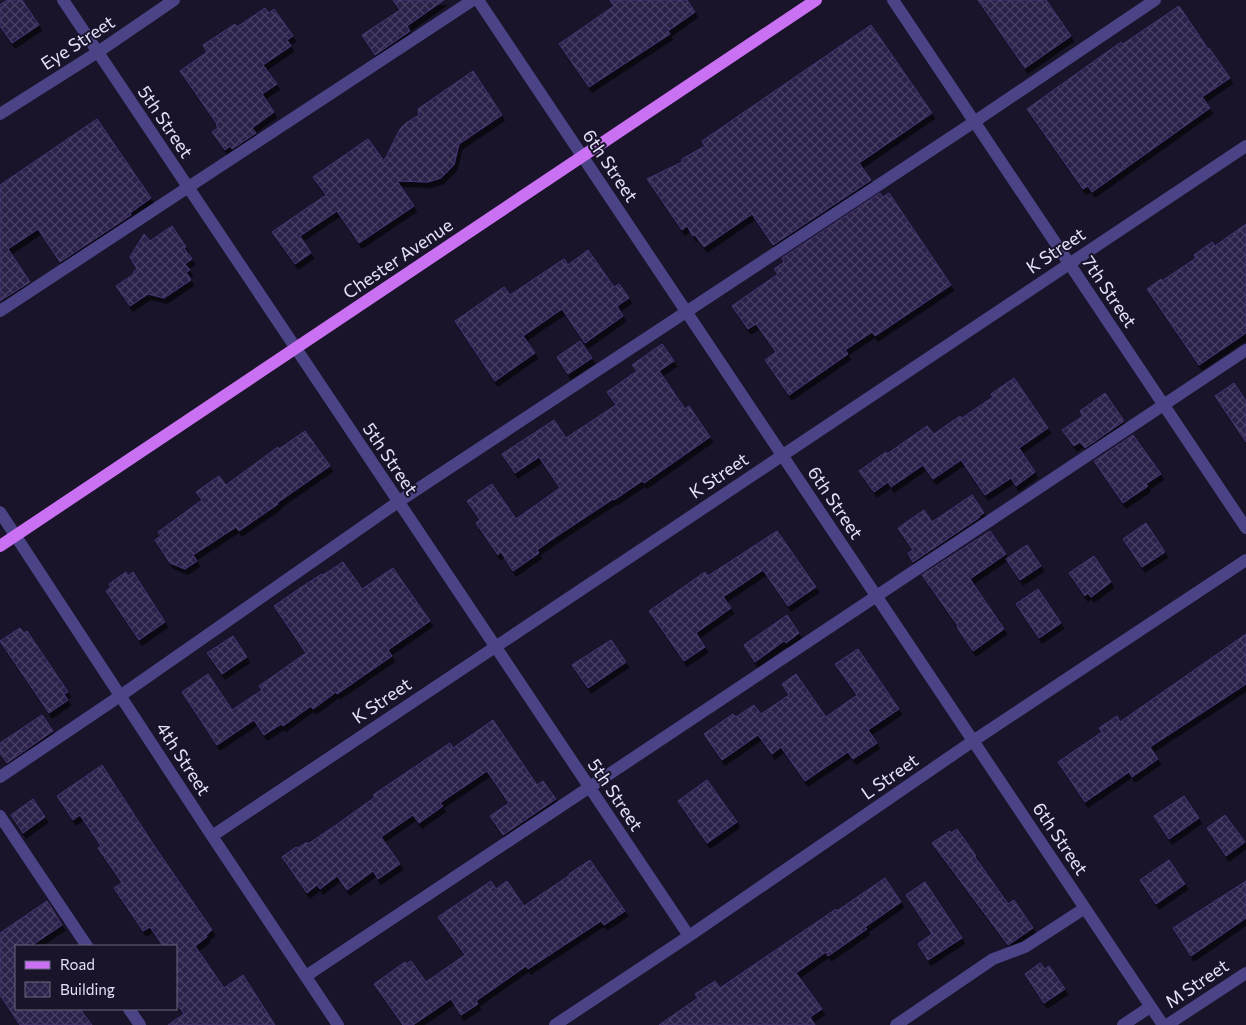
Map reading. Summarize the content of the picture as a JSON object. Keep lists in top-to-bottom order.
{
  "streets": {
    "main road": ["Chester Avenue"],
    "street": [
      "Eye Street",
      "5th Street",
      "6th Street",
      "K Street",
      "7th Street",
      "4th Street",
      "L Street",
      "M Street"
    ]
  },
  "crossings": [
    ["Eye Street", "5th Street"],
    ["5th Street", "K Street"],
    ["5th Street", "Chester Avenue"],
    ["5th Street", "L Street"],
    ["6th Street", "K Street"],
    ["6th Street", "Chester Avenue"],
    ["6th Street", "L Street"],
    ["K Street", "7th Street"],
    ["K Street", "4th Street"],
    ["Chester Avenue", "4th Street"]
  ],
  "legend": ["Road", "Building"]
}
